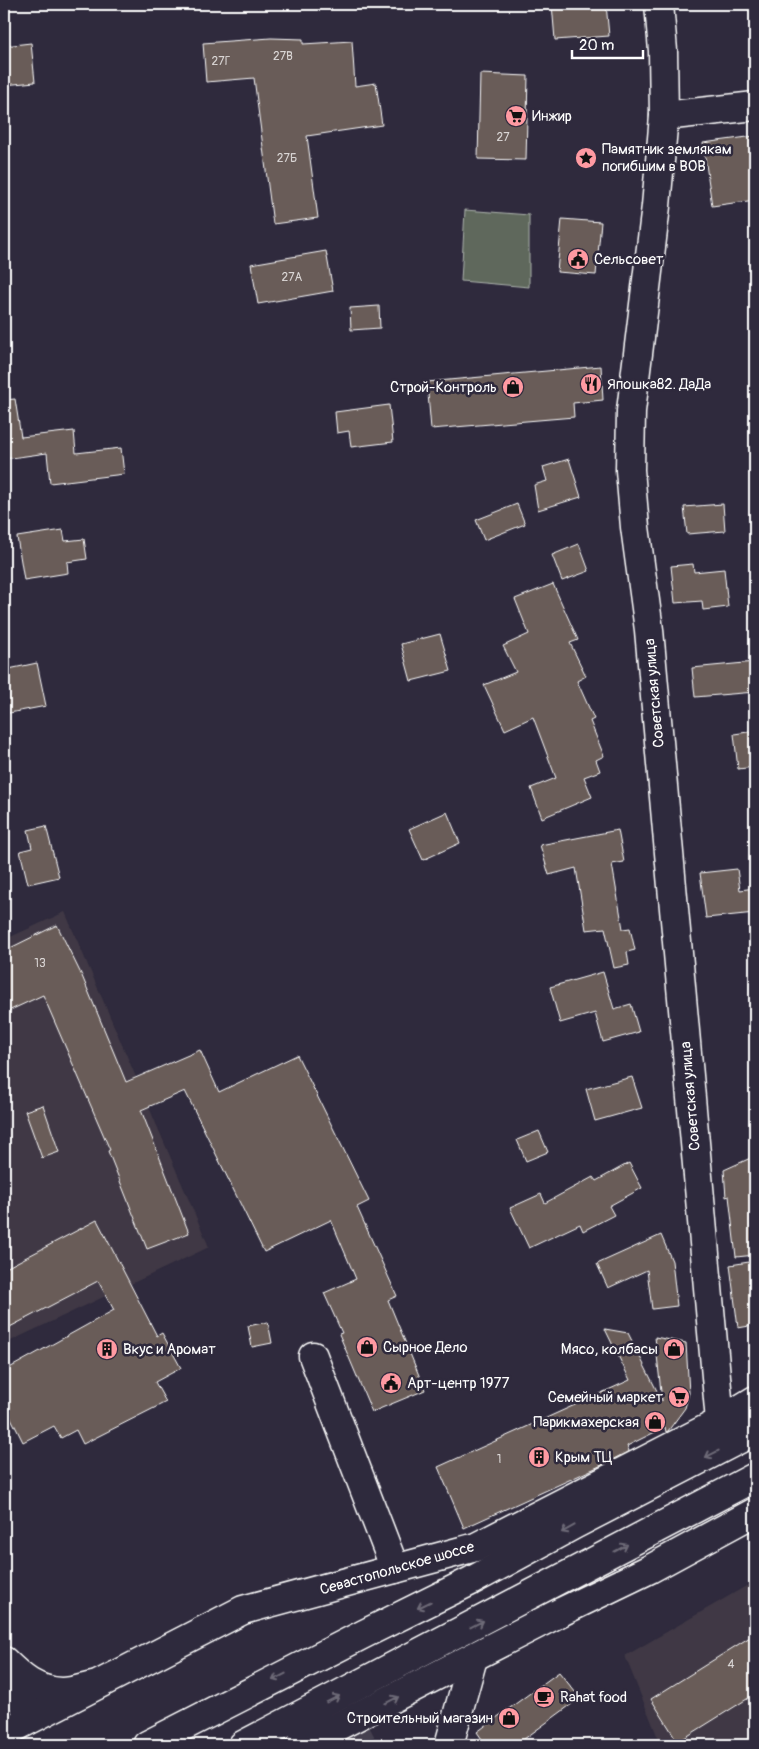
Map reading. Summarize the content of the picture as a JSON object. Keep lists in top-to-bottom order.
{
  "streets": {
    "main road": ["Советская улица", "Севастопольское шоссе"]
  },
  "crossings": [
    ["Советская улица", "Севастопольское шоссе"]
  ],
  "places": {
    "supermarket": ["Инжир", "Семейный маркет"],
    "place": ["Памятник землякам погибшим в ВОВ"],
    "public building": ["Сельсовет", "Арт-центр 1977"],
    "restaurant": ["Япошка82. ДаДа"],
    "shop": [
      "Строй-Контроль",
      "Сырное Дело",
      "Мясо, колбасы",
      "Парикмахерская",
      "Строительный магазин"
    ],
    "building": ["Вкус и Аромат", "Крым ТЦ"],
    "cafe": ["Rahat food"]
  },
  "house_numbers": [
    "27В",
    "27Г",
    "27",
    "27Б",
    "27А",
    "13",
    "1",
    "4"
  ],
  "scale_bar": "20 m"
}
